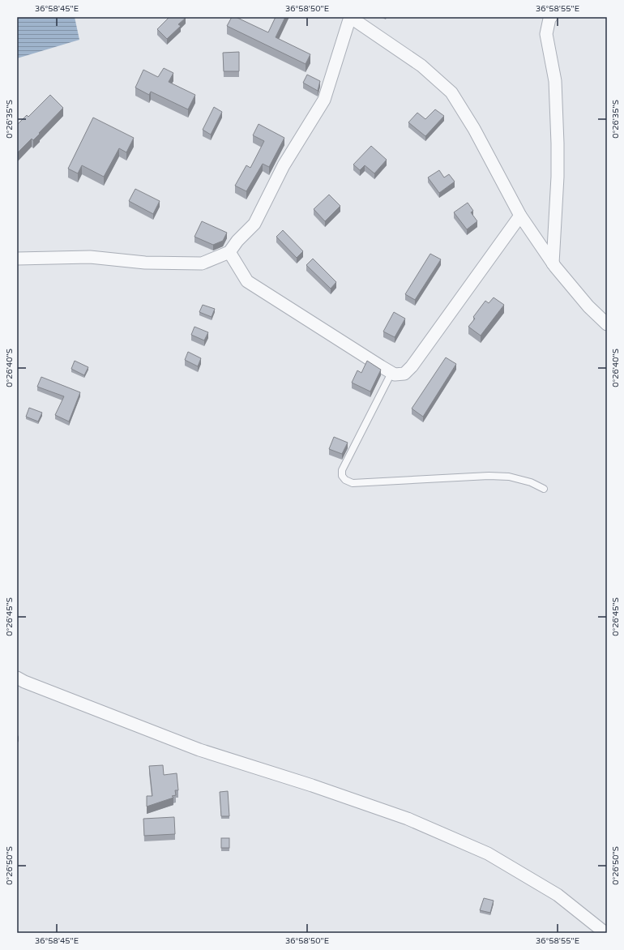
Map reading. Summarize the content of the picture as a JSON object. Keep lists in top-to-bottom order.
{
  "coordinates": [
    "36°58'45\"E",
    "36°58'50\"E",
    "36°58'55\"E",
    "0°26'35\"S",
    "0°26'40\"S",
    "0°26'45\"S",
    "0°26'50\"S"
  ]
}
